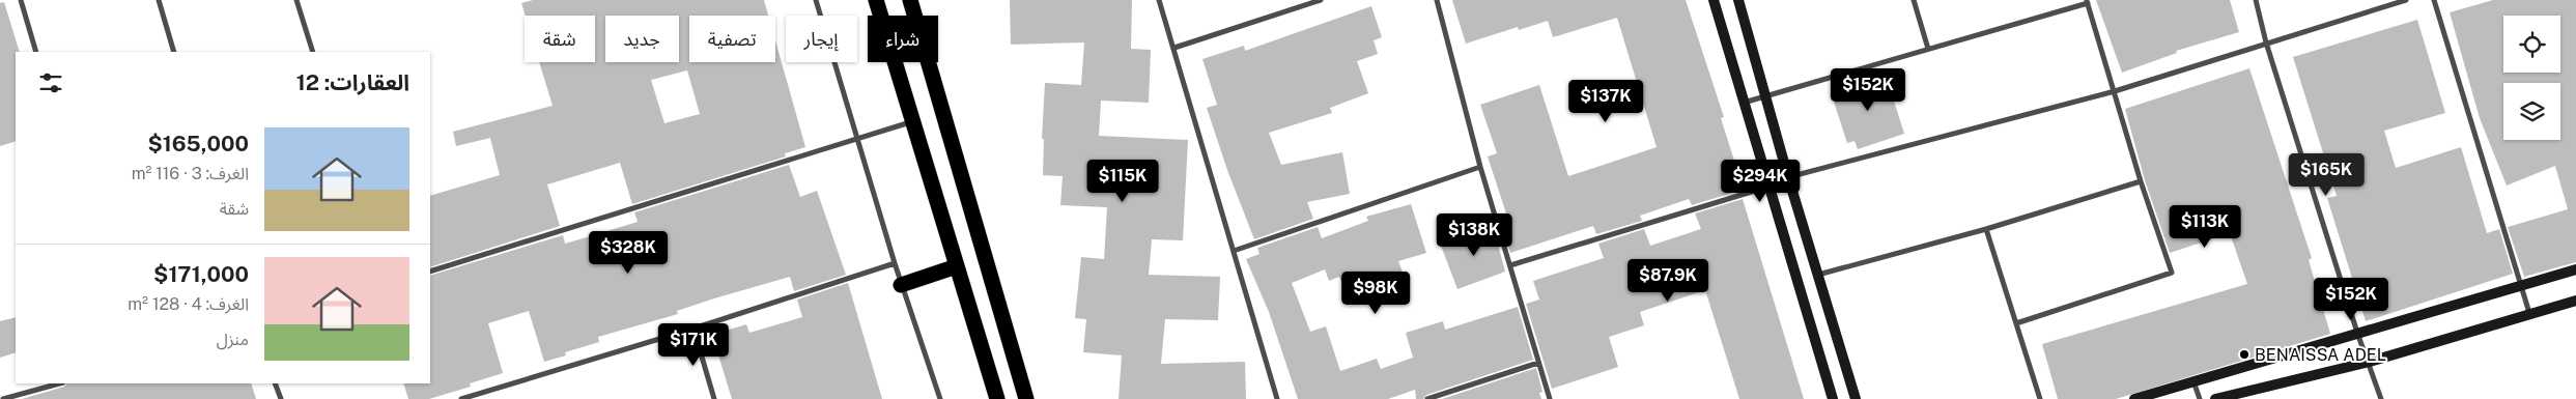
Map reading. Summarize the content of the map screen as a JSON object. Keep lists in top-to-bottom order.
{
  "places": ["BENAISSA ADEL"],
  "page": {
    "chip": [
      "شراء",
      "إيجار",
      "تصفية",
      "جديد",
      "شقة"
    ],
    "heading": "العقارات: 12",
    "price": [
      "$152K",
      "$137K",
      "$165K",
      "$115K",
      "$294K",
      "$113K",
      "$138K",
      "$328K",
      "$87.9K",
      "$98K",
      "$152K",
      "$171K"
    ],
    "list": [
      {
        "name": "$165,000",
        "note": "الغرف: 3 · 116 m² · شقة"
      },
      {
        "name": "$171,000",
        "note": "الغرف: 4 · 128 m² · منزل"
      }
    ]
  }
}
